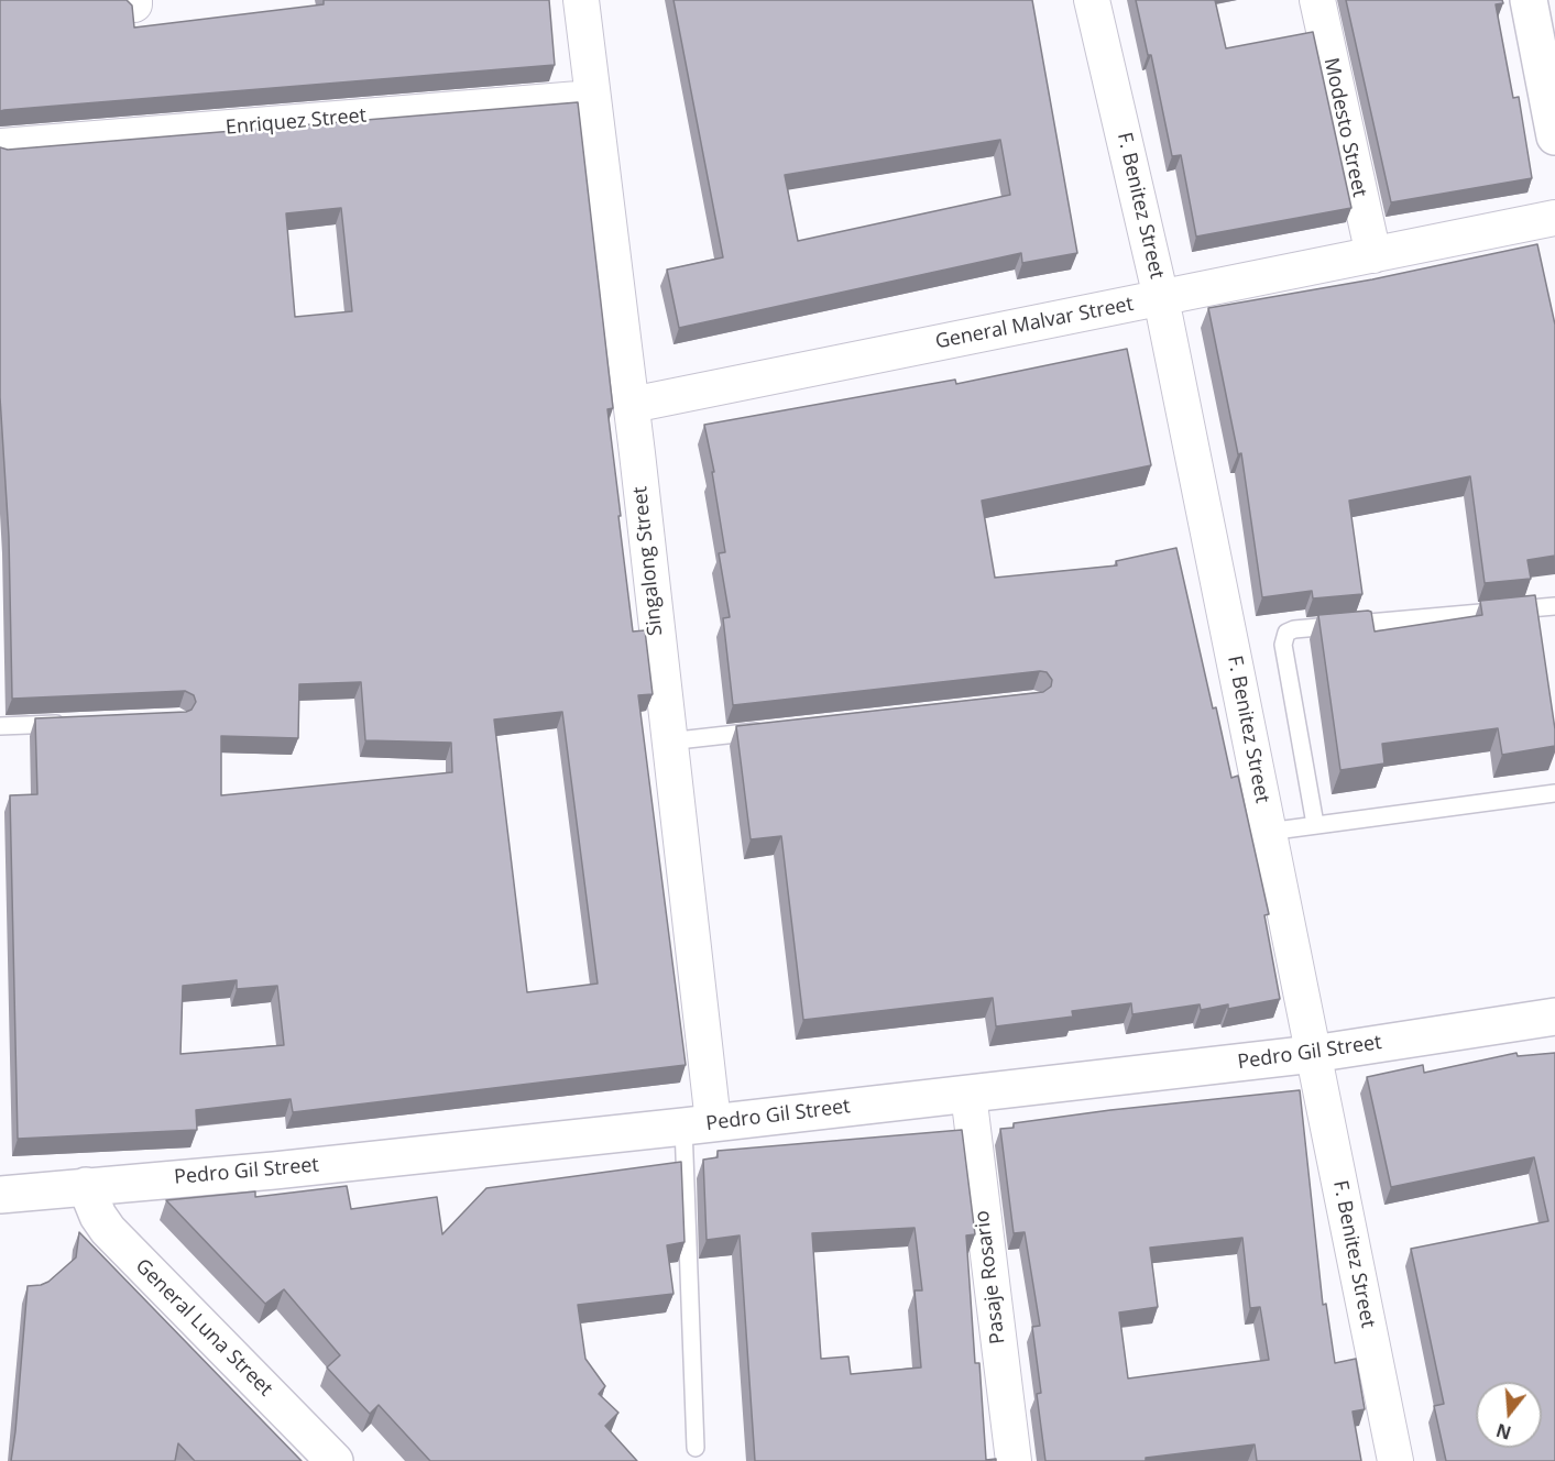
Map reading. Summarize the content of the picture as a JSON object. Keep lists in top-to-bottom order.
{
  "streets": {
    "main road": ["Pedro Gil Street", "General Luna Street"],
    "street": [
      "Enriquez Street",
      "Modesto Street",
      "F. Benitez Street",
      "General Malvar Street",
      "Singalong Street",
      "Pasaje Rosario"
    ]
  },
  "crossings": [
    ["Enriquez Street", "Singalong Street"],
    ["Modesto Street", "General Malvar Street"],
    ["F. Benitez Street", "General Malvar Street"],
    ["F. Benitez Street", "Pedro Gil Street"],
    ["General Malvar Street", "Singalong Street"],
    ["Singalong Street", "Pedro Gil Street"],
    ["Pedro Gil Street", "Pasaje Rosario"],
    ["Pedro Gil Street", "General Luna Street"]
  ],
  "north": "bottom"
}
